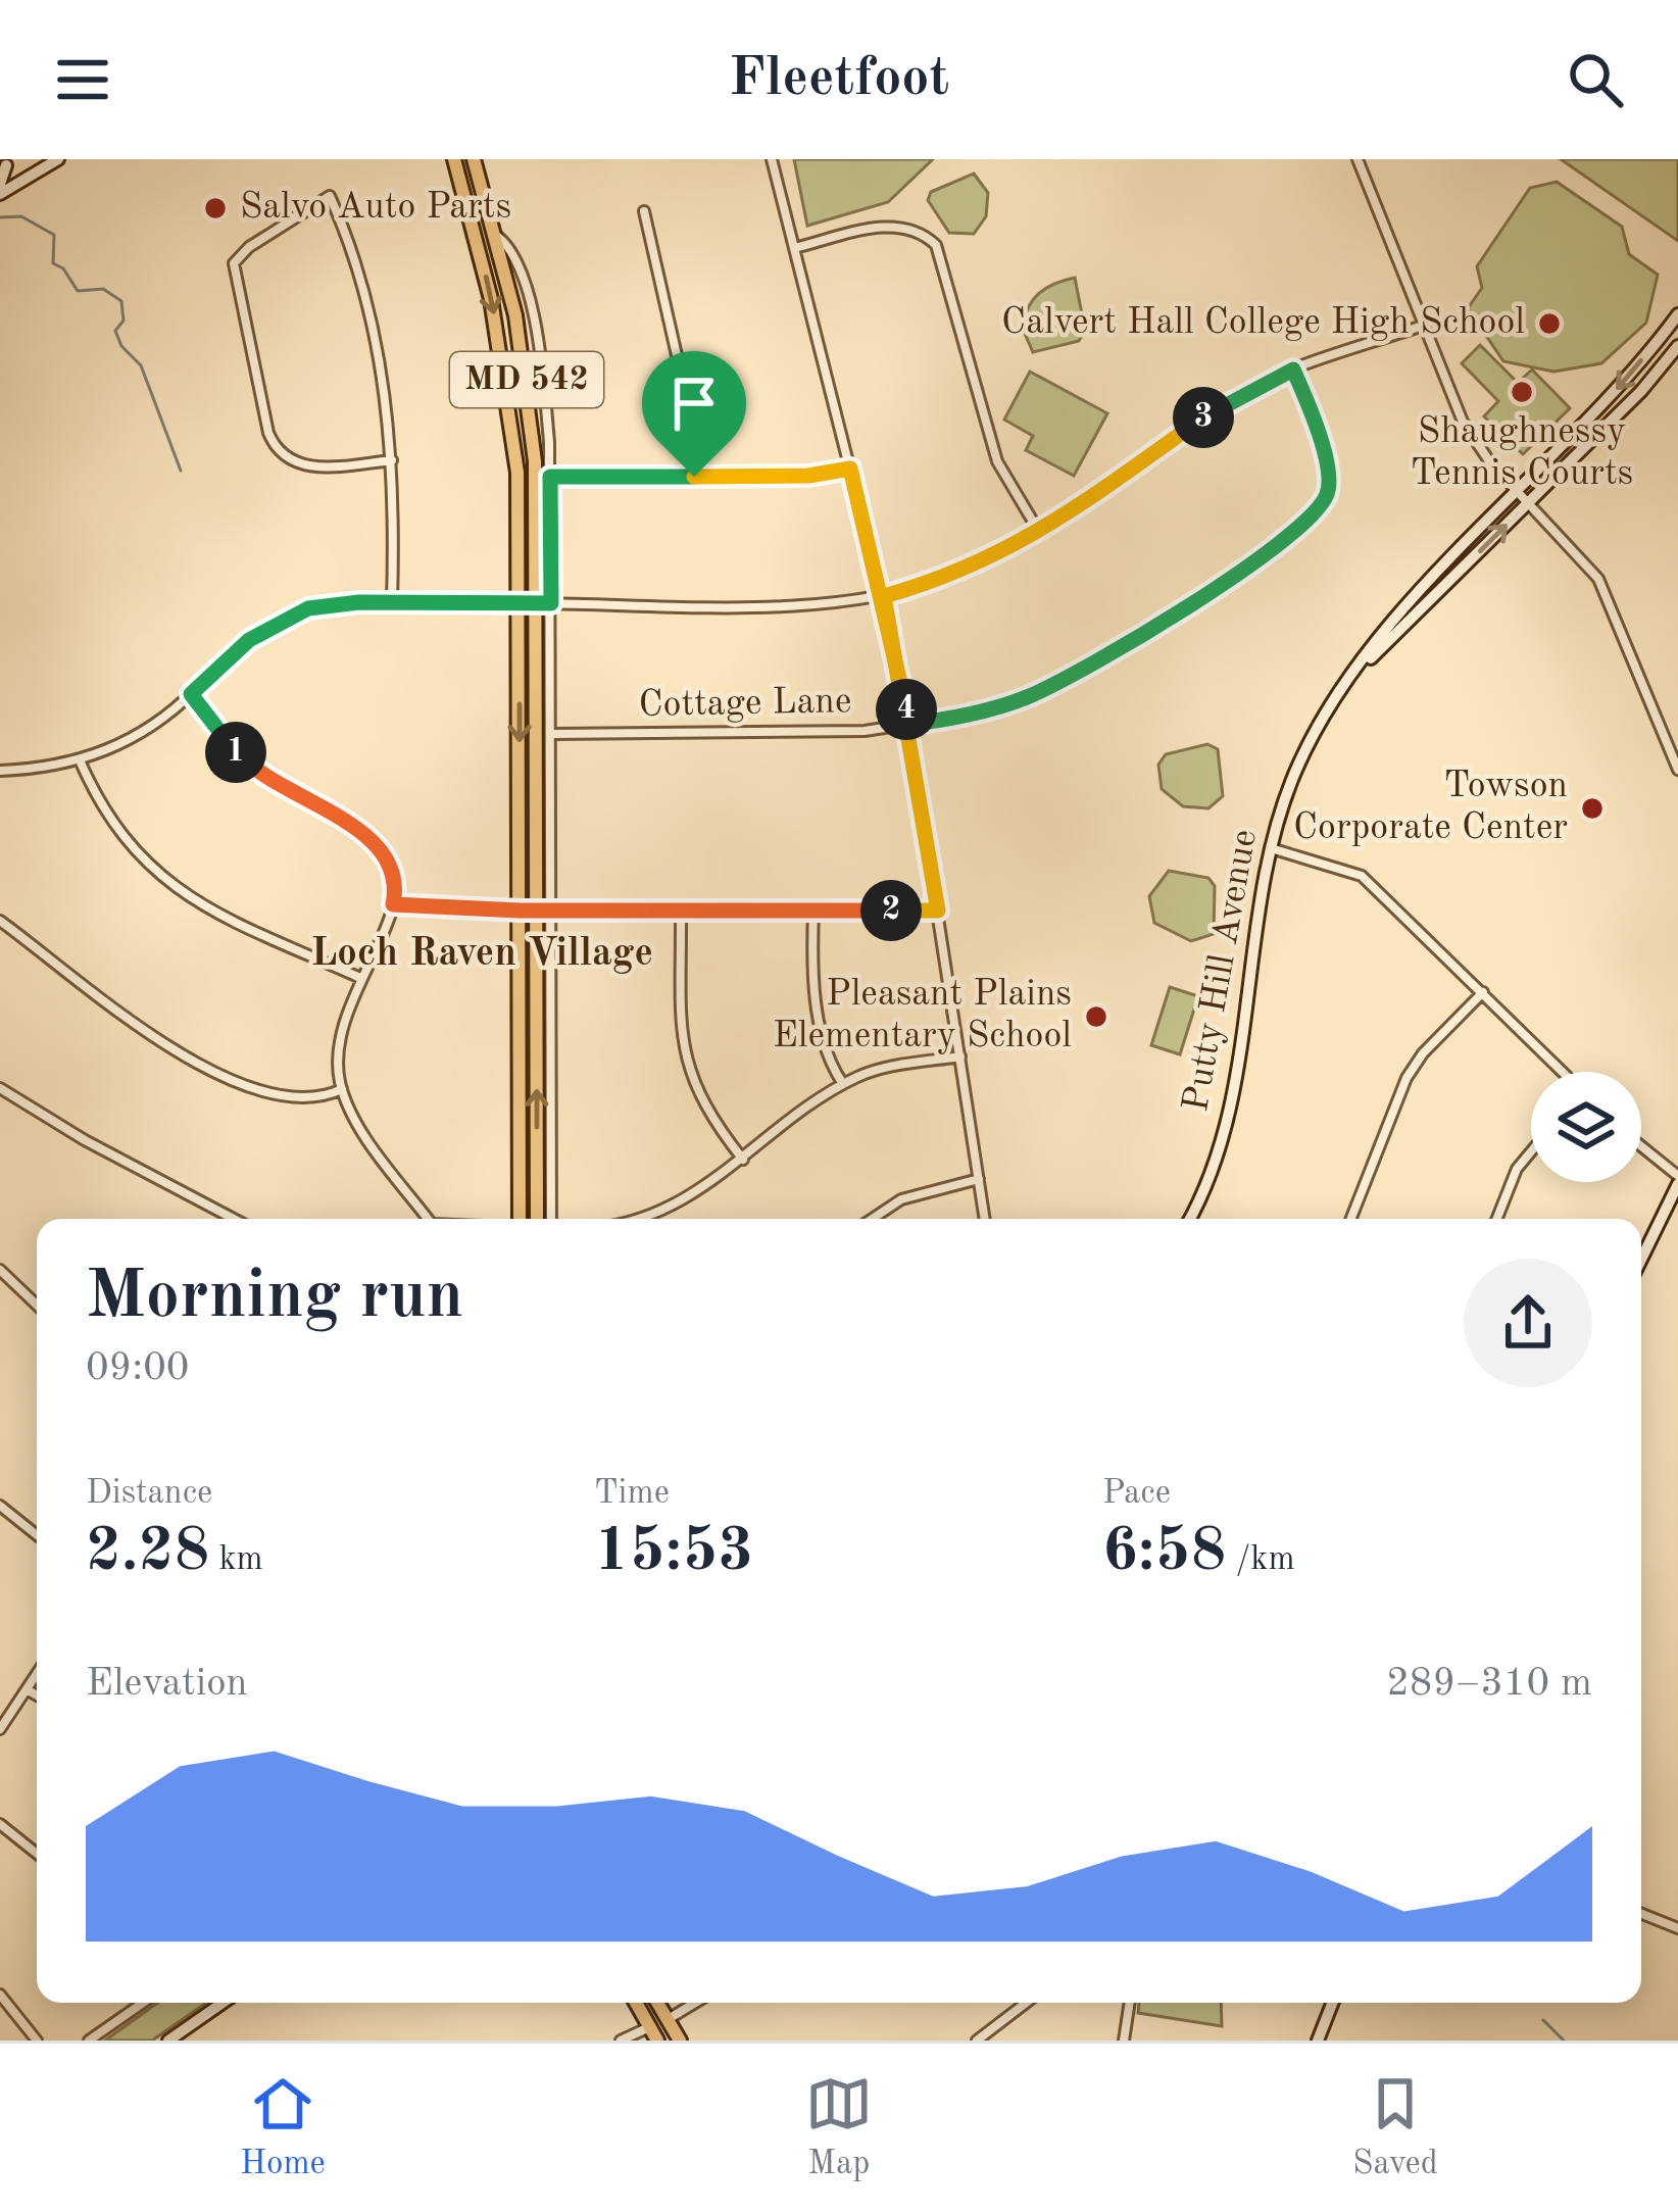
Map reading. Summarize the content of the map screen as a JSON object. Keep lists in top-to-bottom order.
{
  "streets": {
    "main road": ["MD 542"],
    "street": ["Cottage Lane", "Putty Hill Avenue"]
  },
  "districts": ["Loch Raven Village"],
  "places": [
    "Salvo Auto Parts",
    "Calvert Hall College High School",
    "Shaughnessy Tennis Courts",
    "Towson Corporate Center",
    "Pleasant Plains Elementary School"
  ],
  "page": {
    "header": "Fleetfoot",
    "pins": [
      "3",
      "4",
      "1",
      "2"
    ],
    "heading": ["Morning run", "09:00"],
    "stats": [
      ["Distance", "2.28 km"],
      ["Time", "15:53"],
      ["Pace", "6:58 /km"]
    ],
    "chart": ["Elevation", "289–310 m"],
    "tabs": ["Home", "Map", "Saved"]
  }
}
